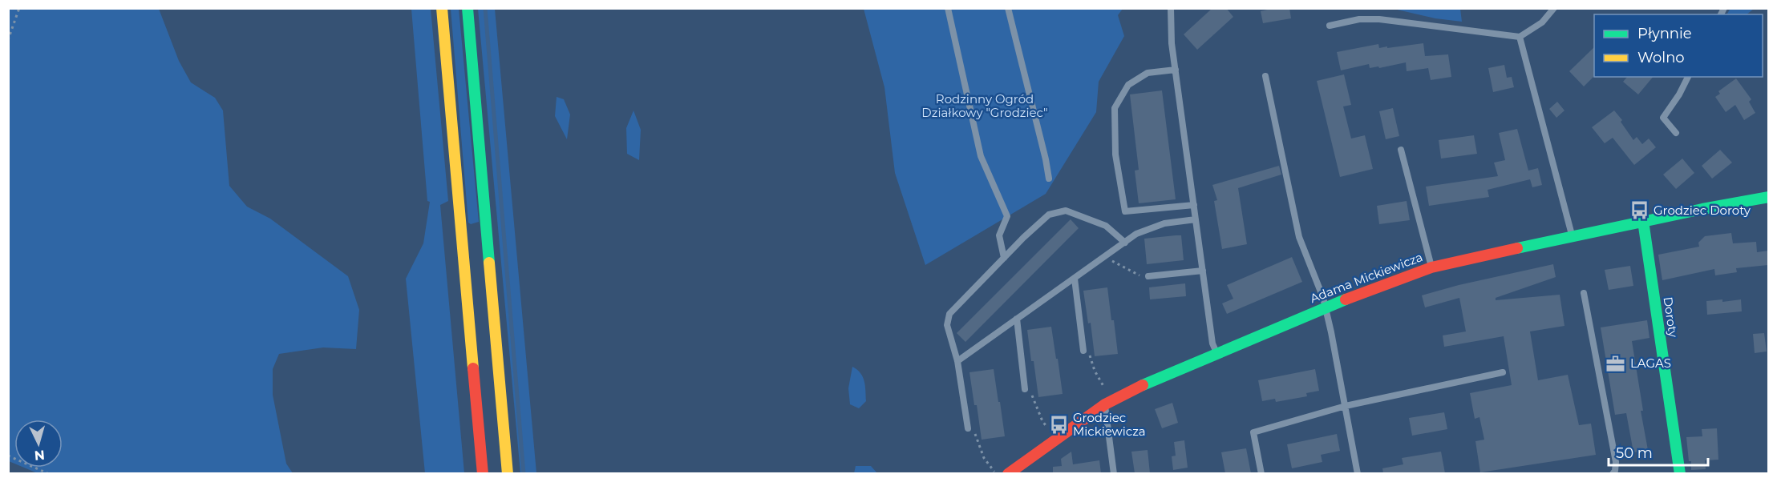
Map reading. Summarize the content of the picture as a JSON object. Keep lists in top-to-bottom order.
{
  "streets": {
    "street": ["Adama Mickiewicza", "Doroty"]
  },
  "crossings": [
    ["Adama Mickiewicza", "Doroty"]
  ],
  "parks": ["Rodzinny Ogród Działkowy \"Grodziec\""],
  "places": {
    "bus stop": ["Grodziec Doroty", "Grodziec Mickiewicza"],
    "office": ["LAGAS"]
  },
  "legend": ["Płynnie", "Wolno"],
  "scale_bar": "50 m",
  "north": "bottom"
}
